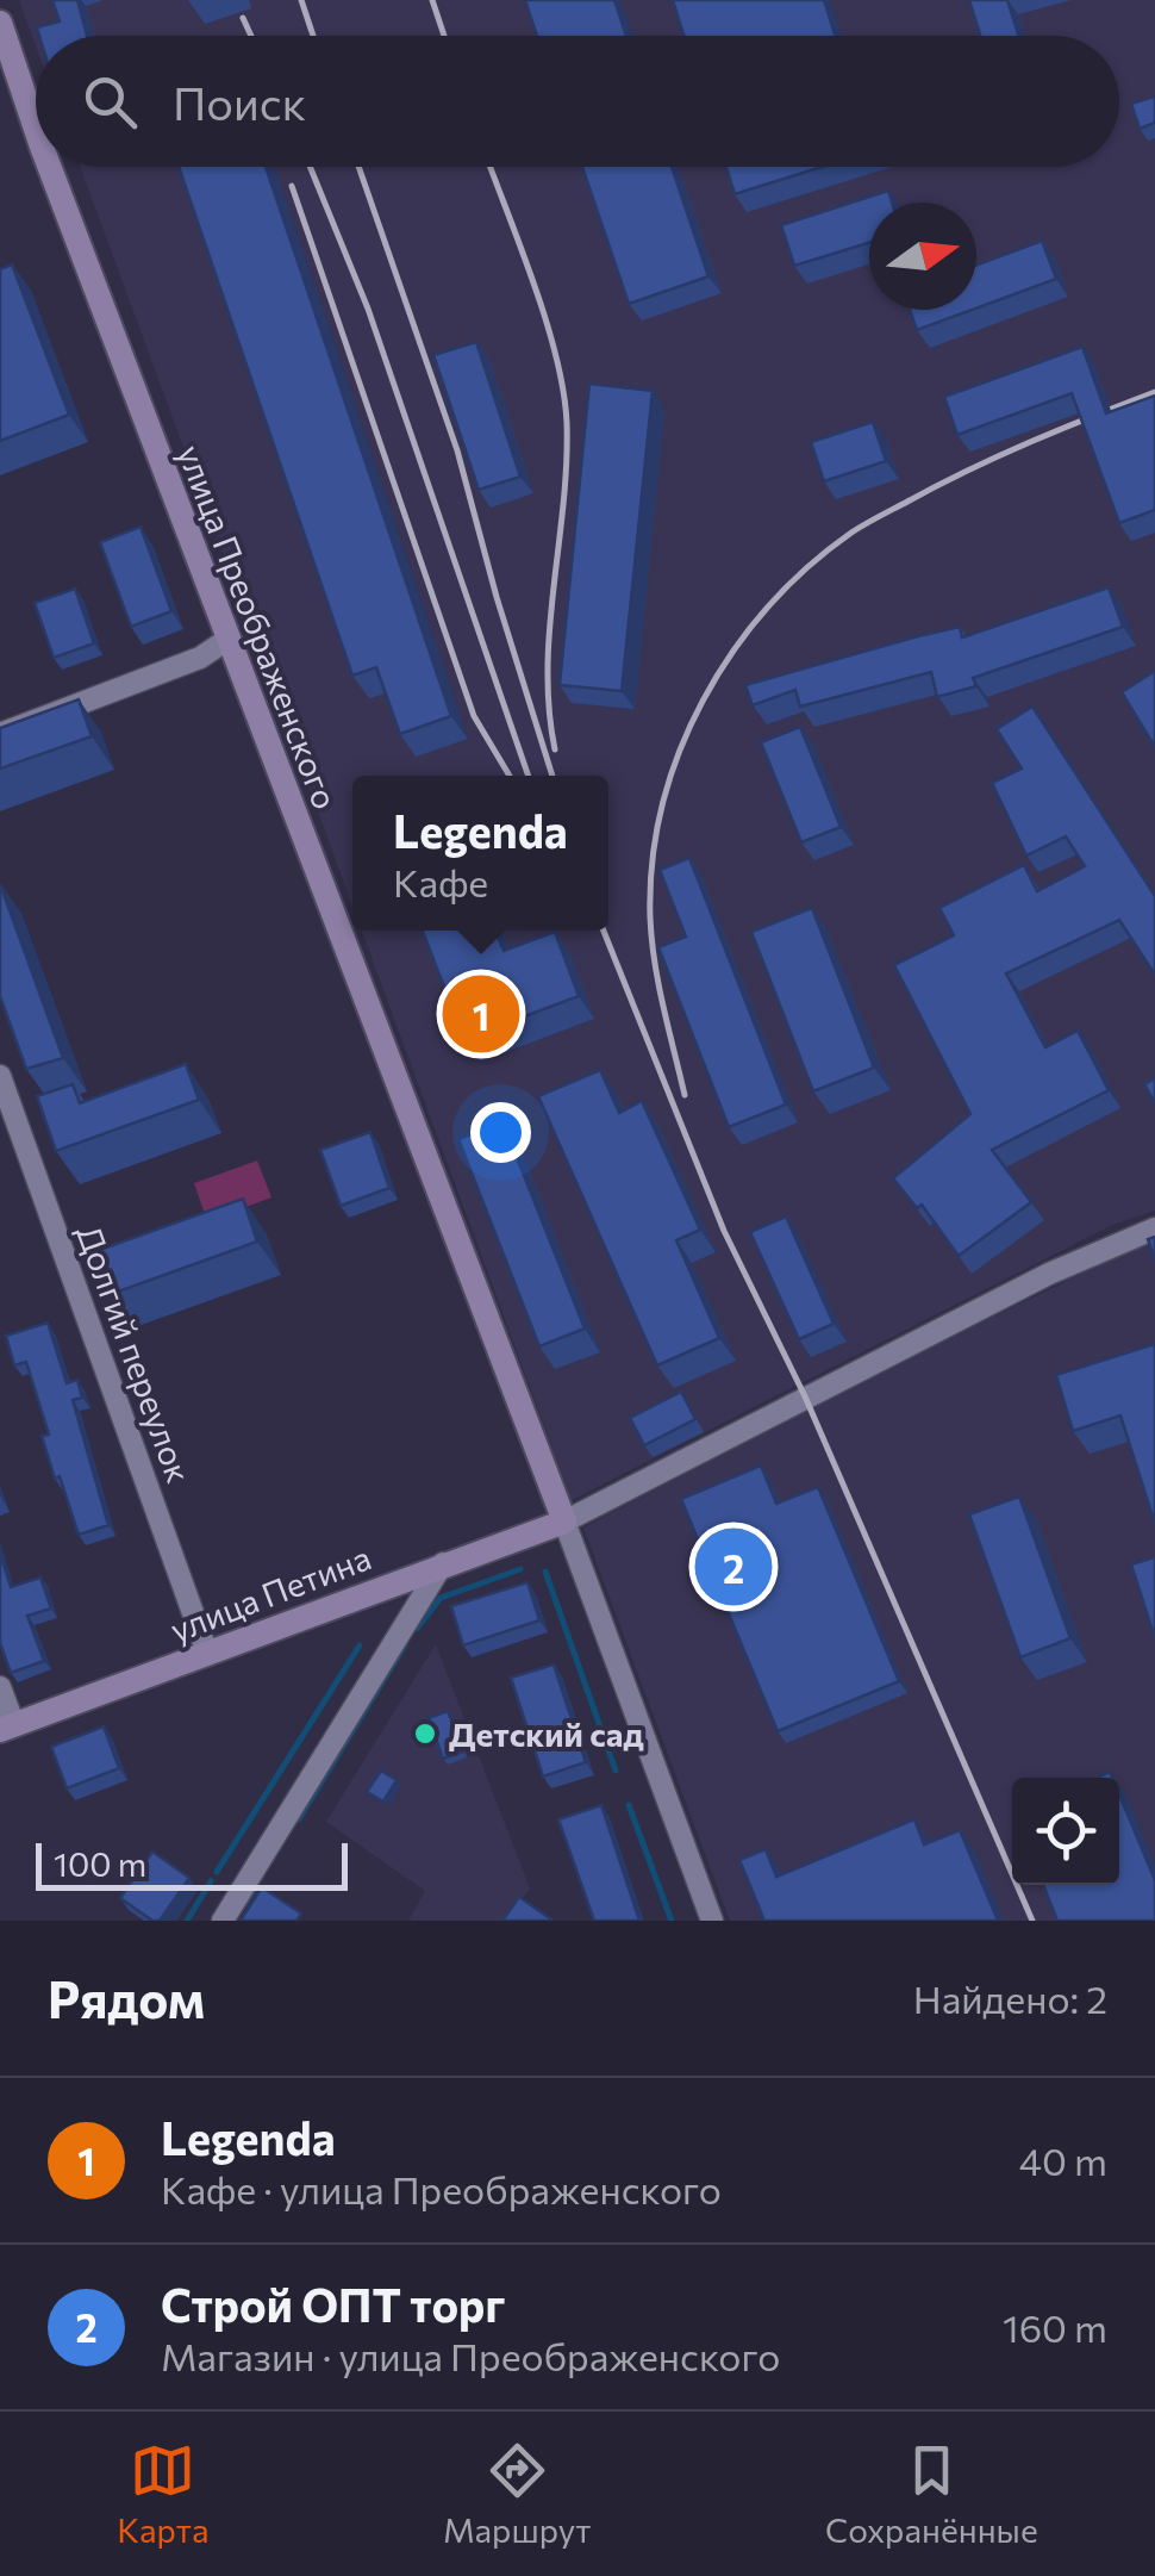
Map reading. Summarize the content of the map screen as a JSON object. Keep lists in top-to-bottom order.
{
  "streets": {
    "street": ["улица Преображенского", "Долгий переулок", "улица Петина"]
  },
  "crossings": [
    ["улица Преображенского", "улица Петина"],
    ["Долгий переулок", "улица Петина"]
  ],
  "places": ["Детский сад"],
  "scale_bar": "100 m",
  "north": "right",
  "page": {
    "search": "Поиск",
    "popup": ["Legenda", "Кафе"],
    "pins": ["1", "2"],
    "scale": "100 m",
    "heading": ["Рядом", "Найдено: 2"],
    "list": [
      {
        "mark": "1",
        "name": "Legenda",
        "note": "Кафе · улица Преображенского",
        "value": "40 m"
      },
      {
        "mark": "2",
        "name": "Строй ОПТ торг",
        "note": "Магазин · улица Преображенского",
        "value": "160 m"
      }
    ],
    "nav": ["Карта", "Маршрут", "Сохранённые"]
  }
}
